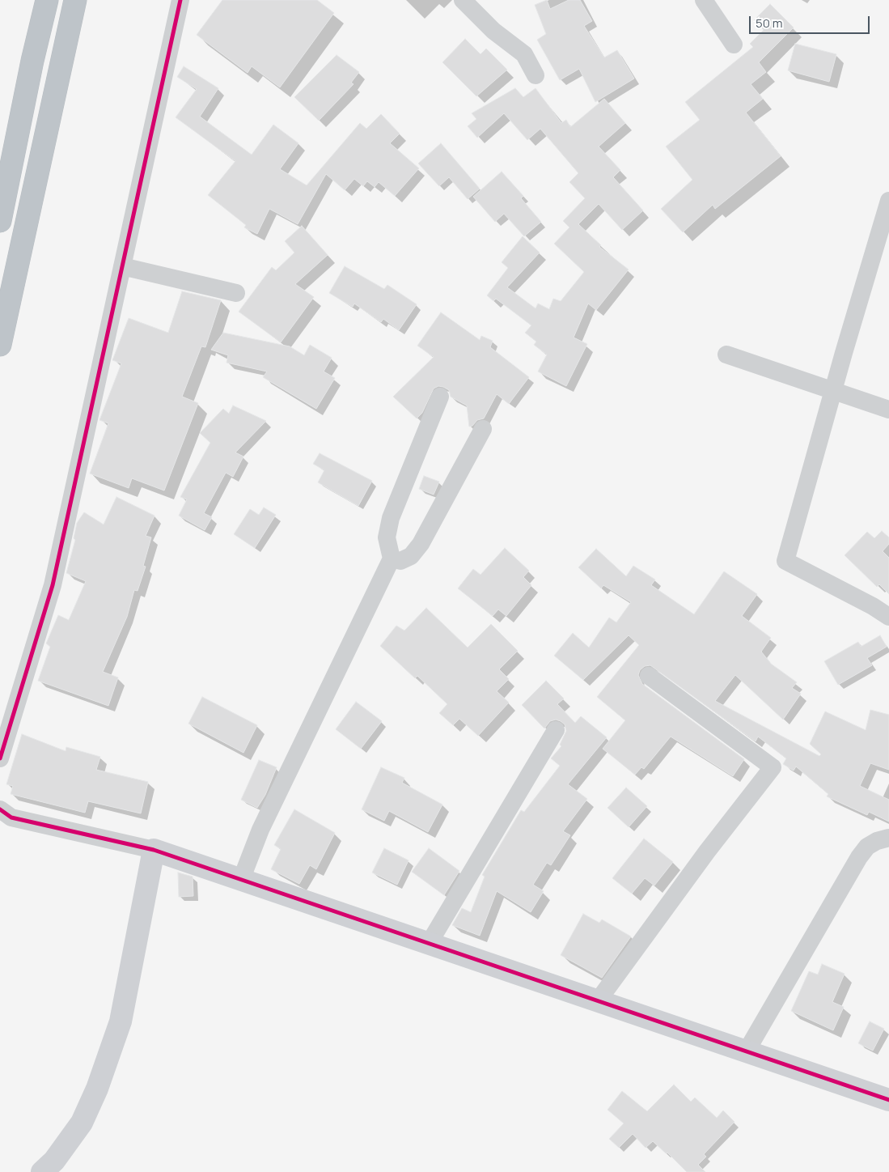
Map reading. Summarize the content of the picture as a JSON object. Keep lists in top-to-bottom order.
{
  "scale_bar": "50 m"
}
